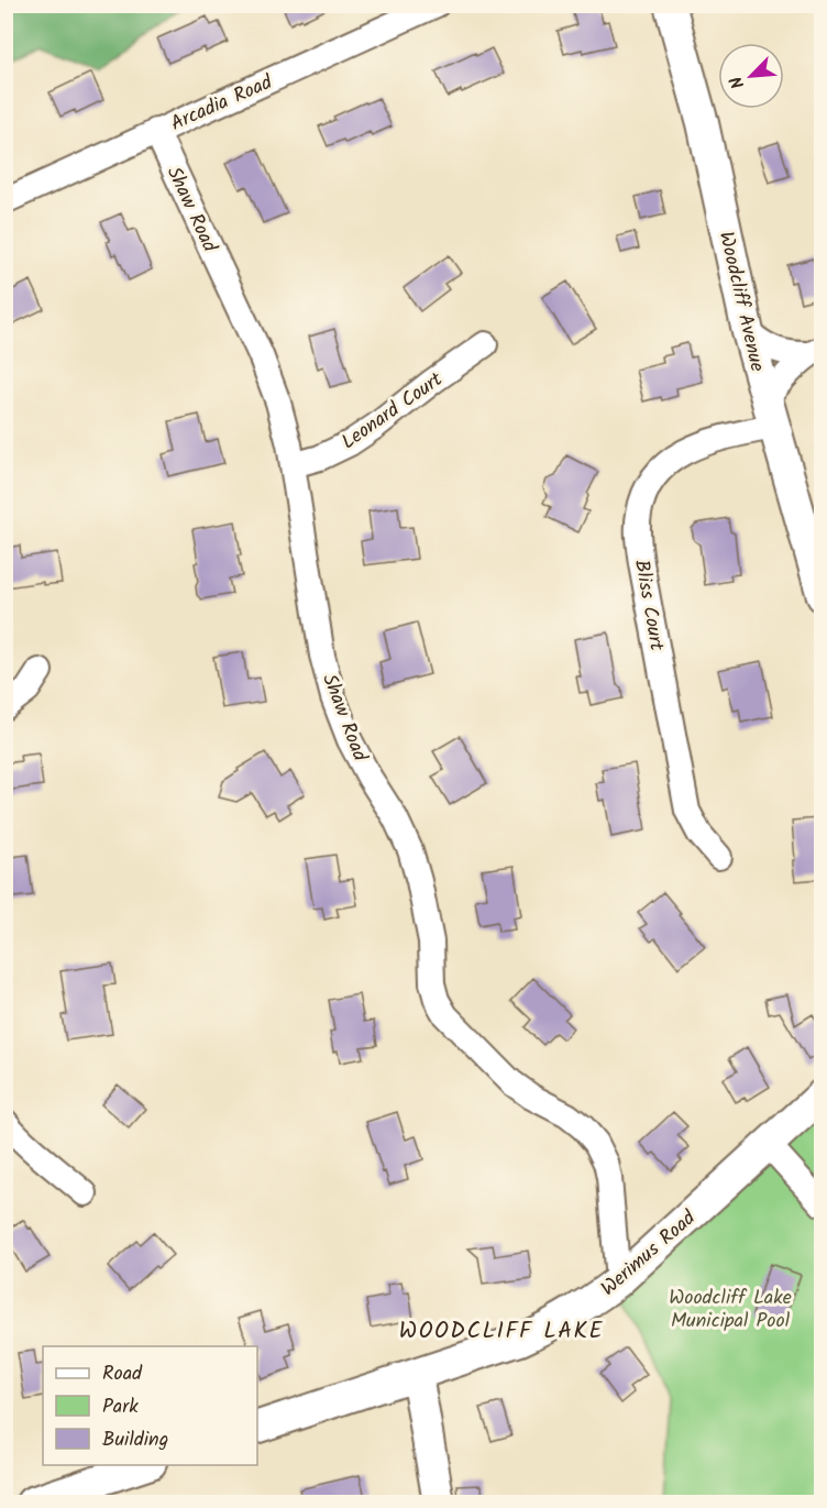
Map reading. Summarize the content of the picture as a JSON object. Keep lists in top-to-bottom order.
{
  "streets": {
    "main road": ["Woodcliff Avenue", "Werimus Road"],
    "street": [
      "Arcadia Road",
      "Shaw Road",
      "Leonard Court",
      "Bliss Court"
    ]
  },
  "crossings": [
    ["Arcadia Road", "Shaw Road"],
    ["Shaw Road", "Leonard Court"],
    ["Shaw Road", "Werimus Road"],
    ["Woodcliff Avenue", "Bliss Court"]
  ],
  "districts": ["WOODCLIFF LAKE"],
  "parks": ["Woodcliff Lake Municipal Pool"],
  "legend": ["Road", "Park", "Building"],
  "north": "bottom left"
}
